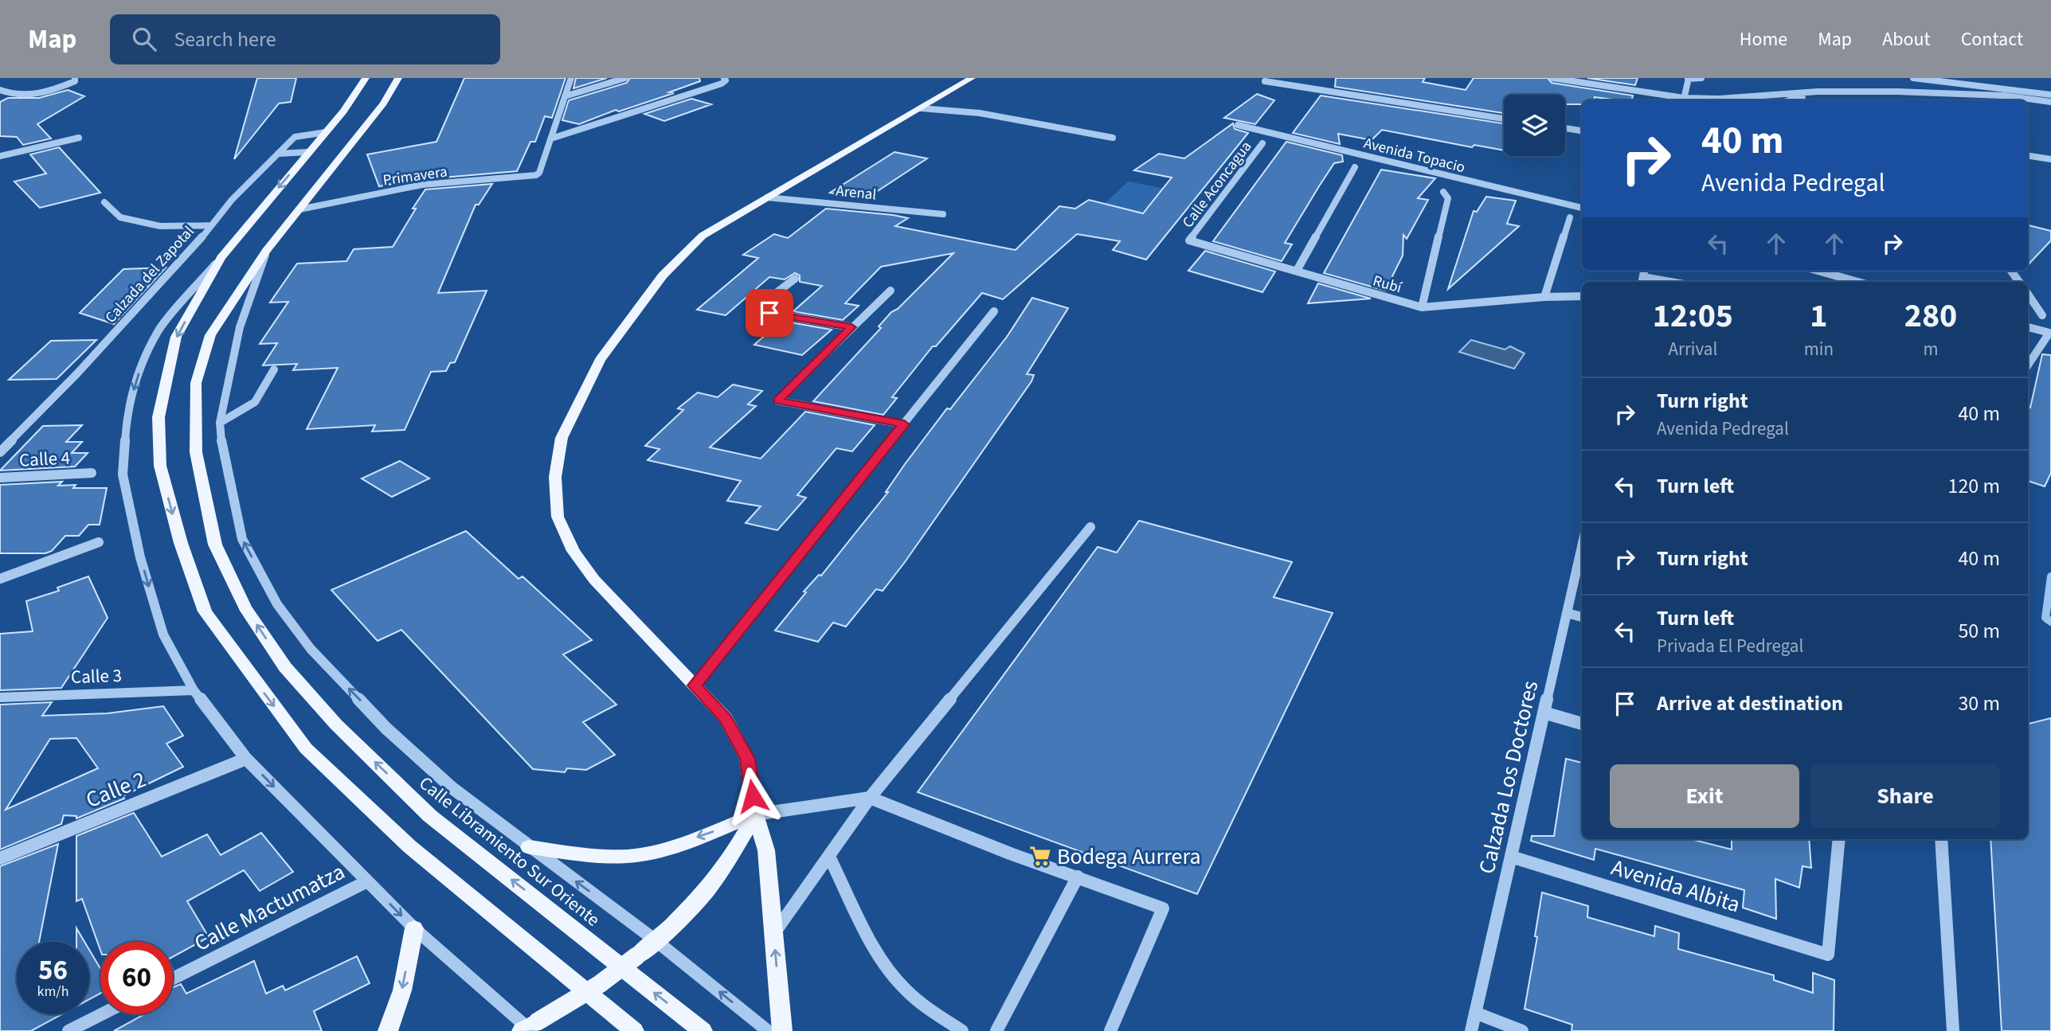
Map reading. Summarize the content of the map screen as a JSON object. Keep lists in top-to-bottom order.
{
  "streets": {
    "main road": ["Calle Libramiento Sur Oriente"],
    "street": [
      "Avenida Topacio",
      "Primavera",
      "Calle Aconcagua",
      "Arenal",
      "Calzada del Zapotal",
      "Rubí",
      "Calle 4",
      "Calle 3",
      "Calzada Los Doctores",
      "Calle 2",
      "Avenida Albita",
      "Calle Mactumatza"
    ]
  },
  "crossings": [
    ["Primavera", "Calle Libramiento Sur Oriente"],
    ["Calle Aconcagua", "Rubí"],
    ["Calzada Los Doctores", "Avenida Albita"]
  ],
  "one_way": ["Calle Libramiento Sur Oriente"],
  "places": {
    "supermarket": ["Bodega Aurrera"]
  },
  "page": {
    "header": "Map",
    "search": "Search here",
    "nav": [
      "Home",
      "Map",
      "About",
      "Contact"
    ],
    "turn": ["40 m", "Avenida Pedregal"],
    "eta": [
      "12:05",
      "Arrival",
      "1",
      "min",
      "280",
      "m"
    ],
    "list": [
      {
        "name": "Turn right",
        "note": "Avenida Pedregal",
        "value": "40 m"
      },
      {
        "name": "Turn left",
        "value": "120 m"
      },
      {
        "name": "Turn right",
        "value": "40 m"
      },
      {
        "name": "Turn left",
        "note": "Privada El Pedregal",
        "value": "50 m"
      },
      {
        "name": "Arrive at destination",
        "value": "30 m"
      }
    ],
    "buttons": ["Exit", "Share"],
    "speed": "56 km/h",
    "limit": "60"
  }
}
